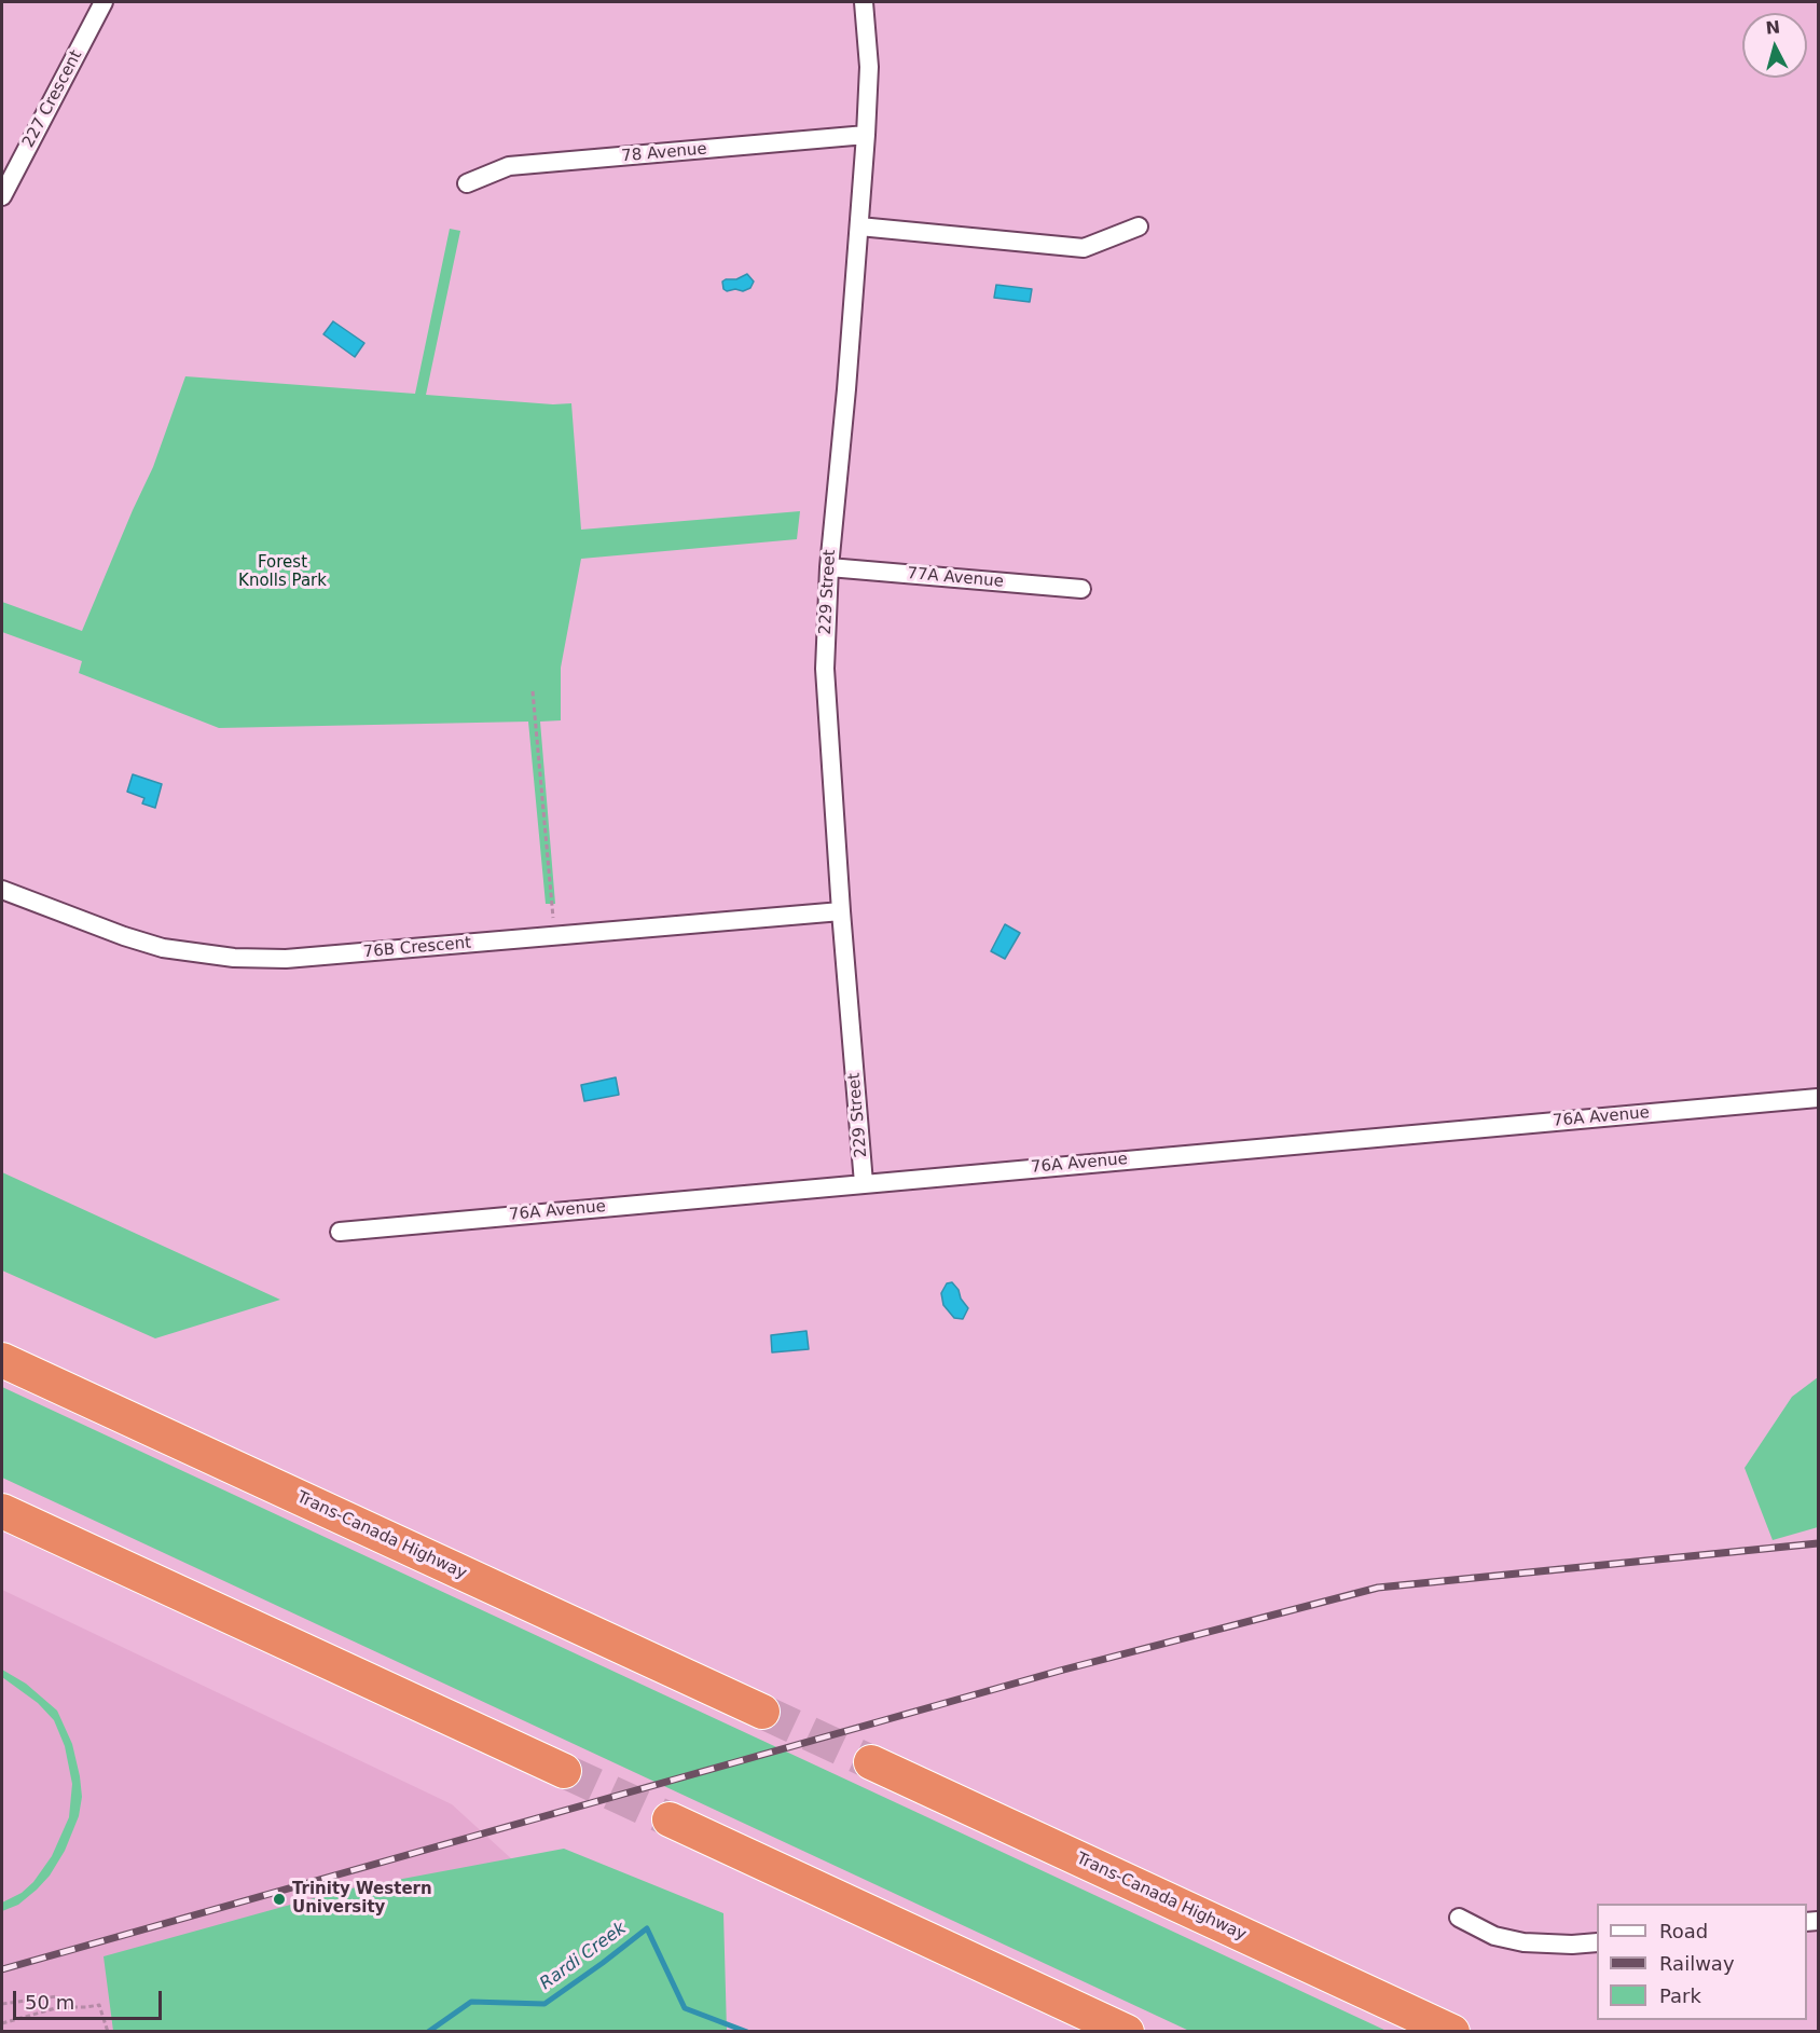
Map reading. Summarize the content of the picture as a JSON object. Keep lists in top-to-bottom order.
{
  "streets": {
    "highway": ["Trans-Canada Highway"],
    "street": [
      "227 Crescent",
      "78 Avenue",
      "77A Avenue",
      "229 Street",
      "76B Crescent",
      "76A Avenue"
    ]
  },
  "crossings": [
    ["78 Avenue", "229 Street"],
    ["77A Avenue", "229 Street"],
    ["229 Street", "76B Crescent"],
    ["229 Street", "76A Avenue"]
  ],
  "water": ["Rardi Creek"],
  "parks": ["Forest Knolls Park"],
  "places": ["Trinity Western University"],
  "legend": ["Road", "Railway", "Park"],
  "scale_bar": "50 m",
  "north": "top"
}
